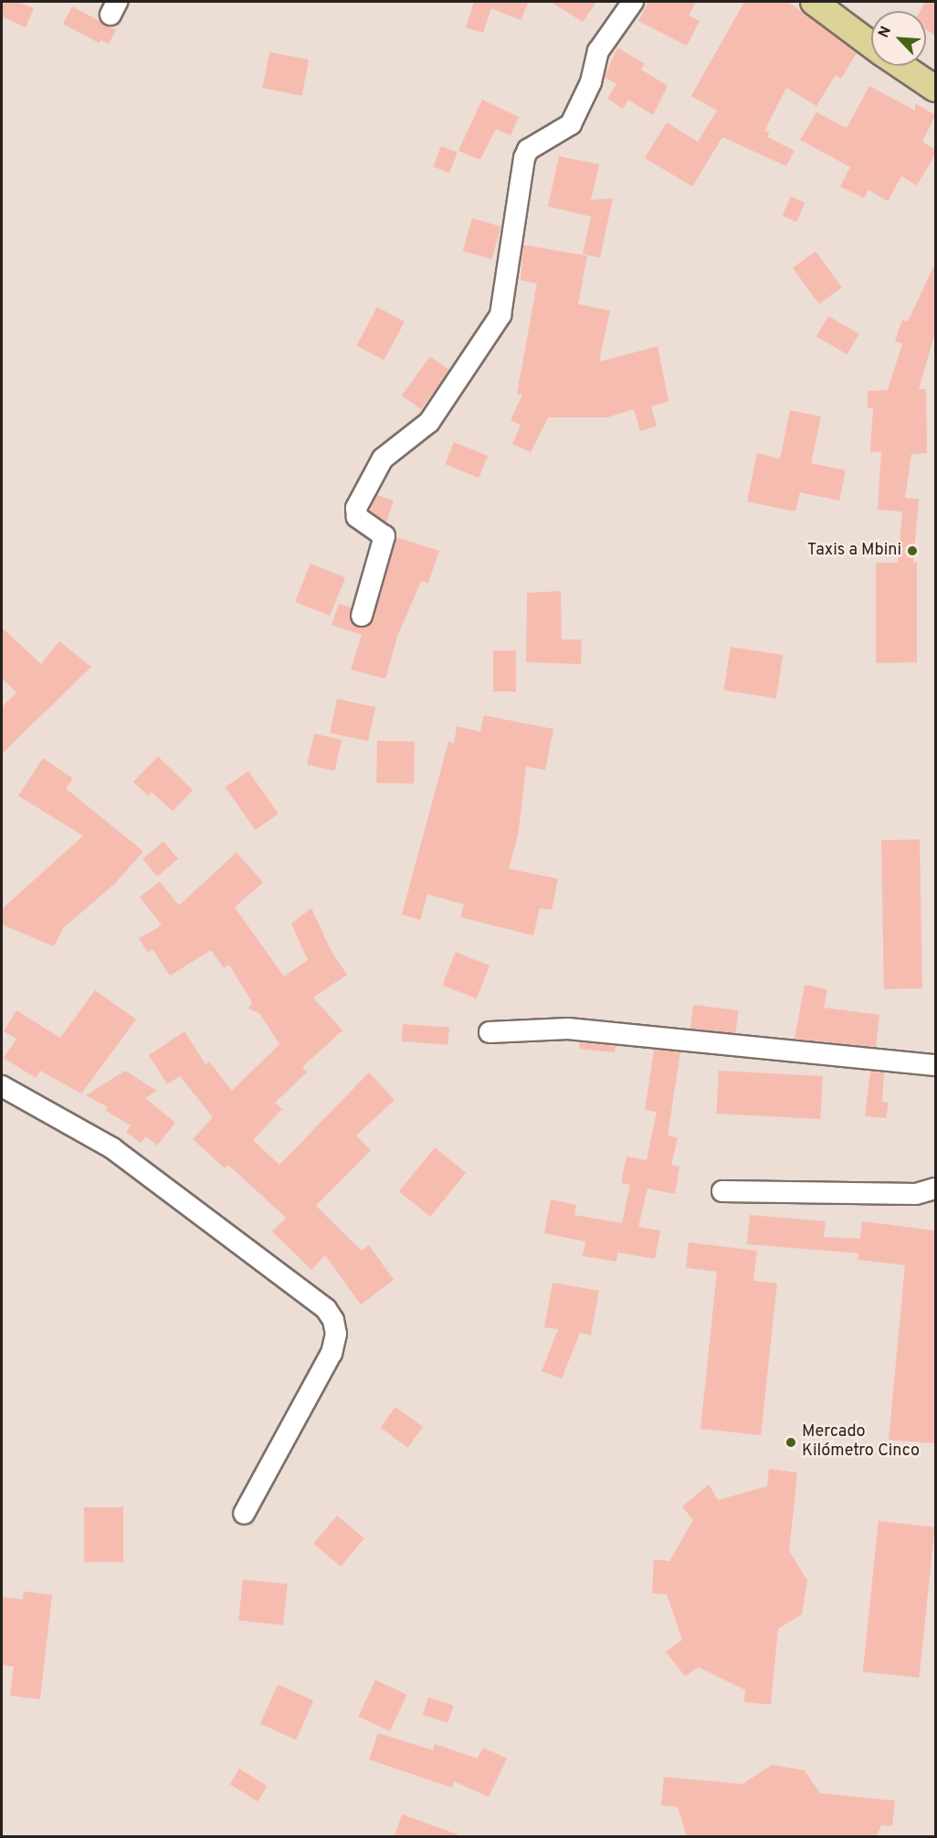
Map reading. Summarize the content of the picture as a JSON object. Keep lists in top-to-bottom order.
{
  "places": ["Taxis a Mbini", "Mercado Kilómetro Cinco"],
  "north": "top left"
}
